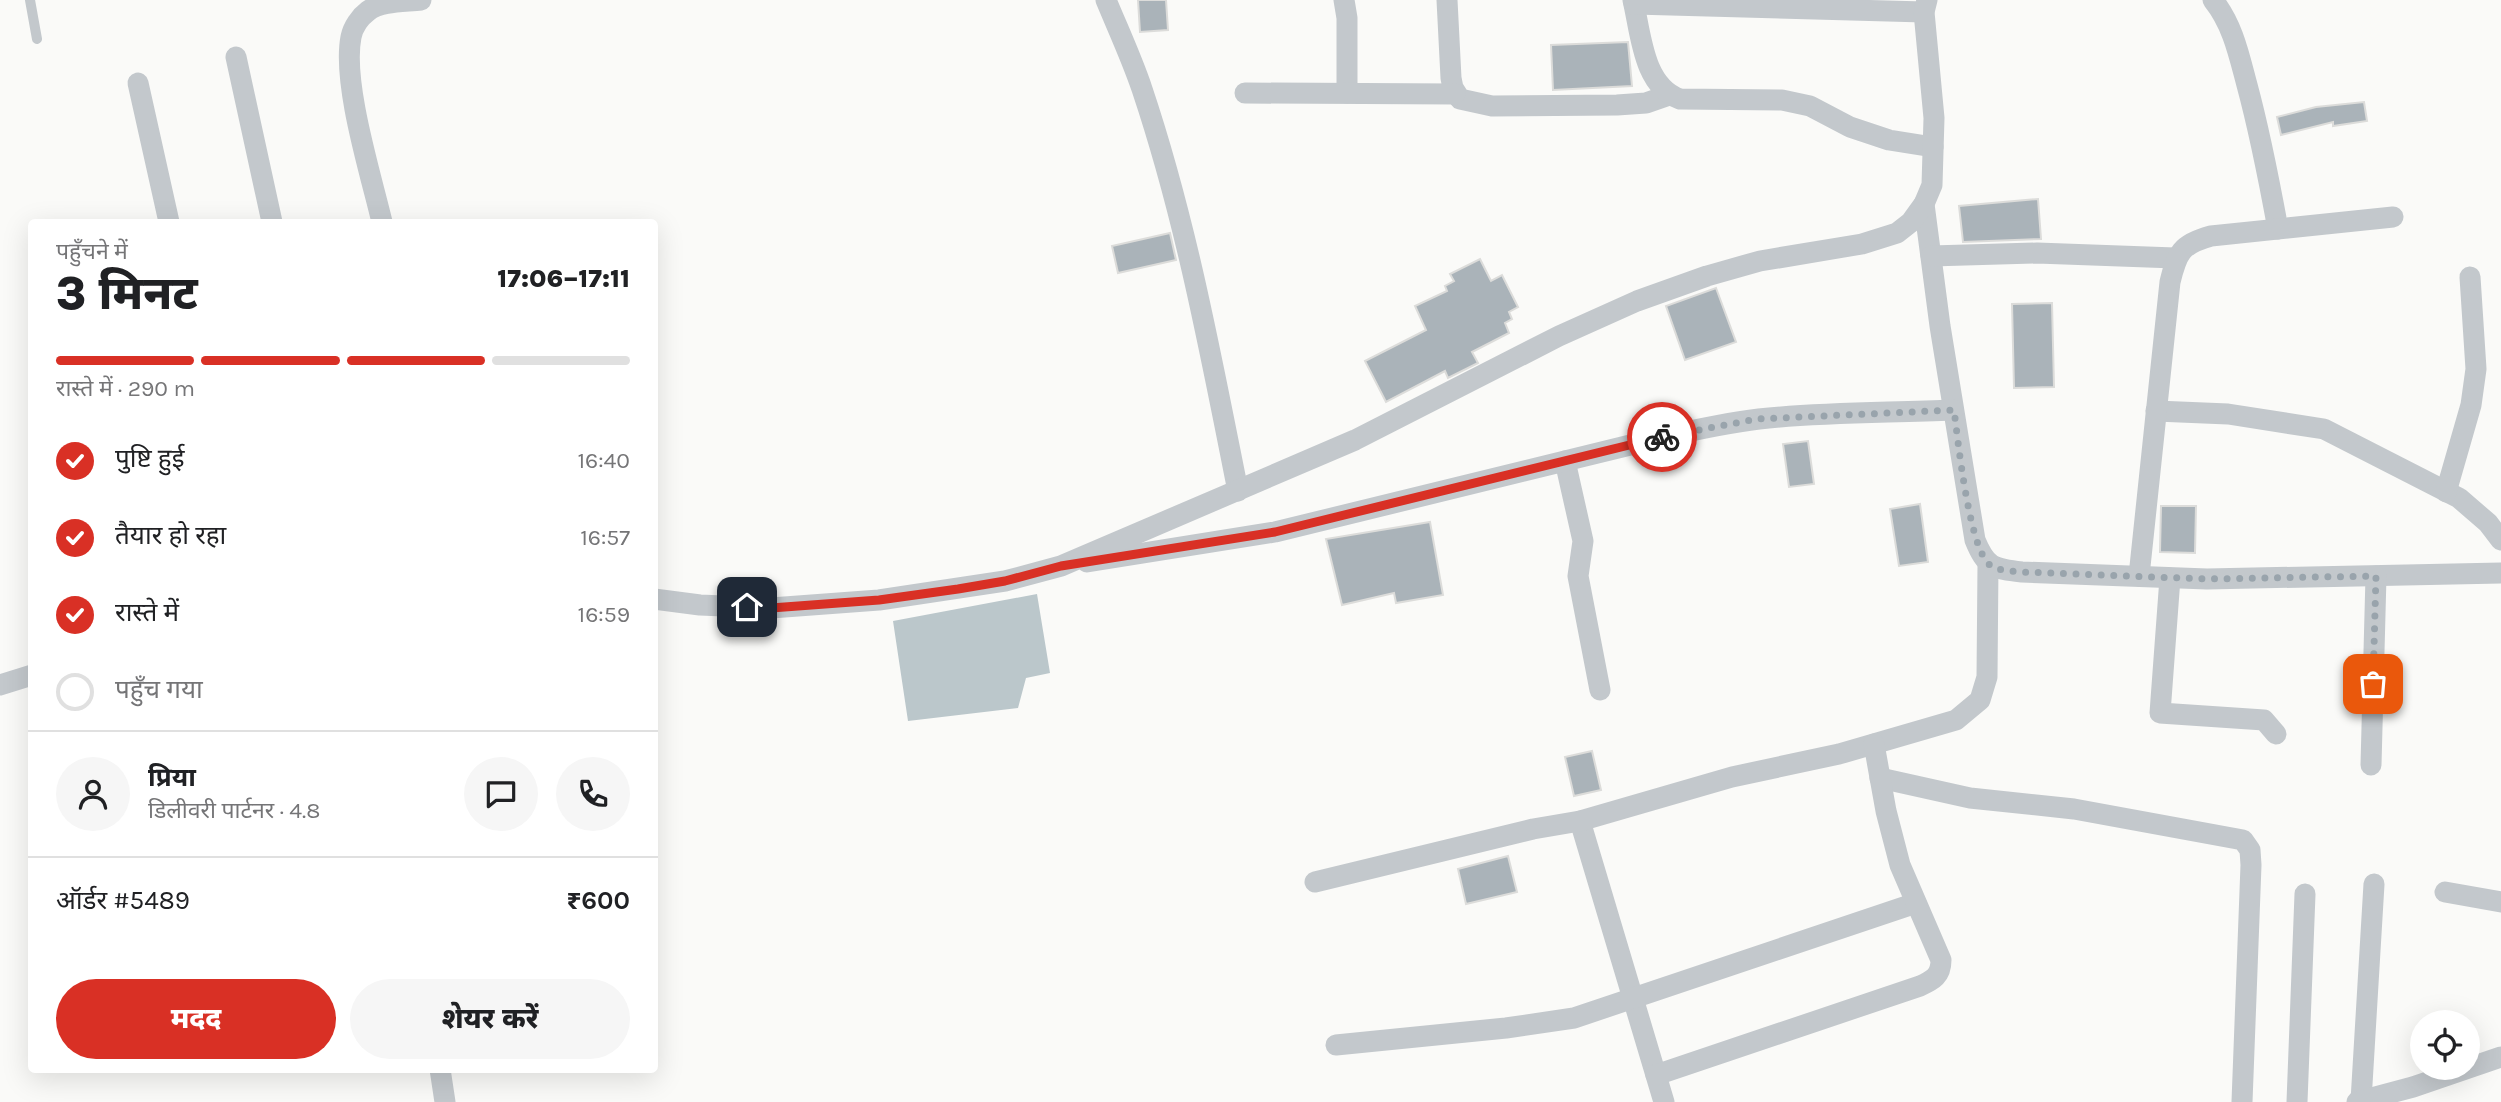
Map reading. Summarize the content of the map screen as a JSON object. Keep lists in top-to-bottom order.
{
  "page": {
    "heading": ["3 मिनट", "पहुँचने में", "17:06–17:11"],
    "panel": [
      "प्रिया",
      "डिलीवरी पार्टनर · 4.8",
      "ऑर्डर #5489",
      "₹600"
    ],
    "bar": "रास्ते में · 290 m",
    "list": [
      ["पुष्टि हुई", "16:40"],
      ["तैयार हो रहा", "16:57"],
      ["रास्ते में", "16:59"],
      "पहुँच गया"
    ],
    "buttons": ["मदद", "शेयर करें"]
  }
}
